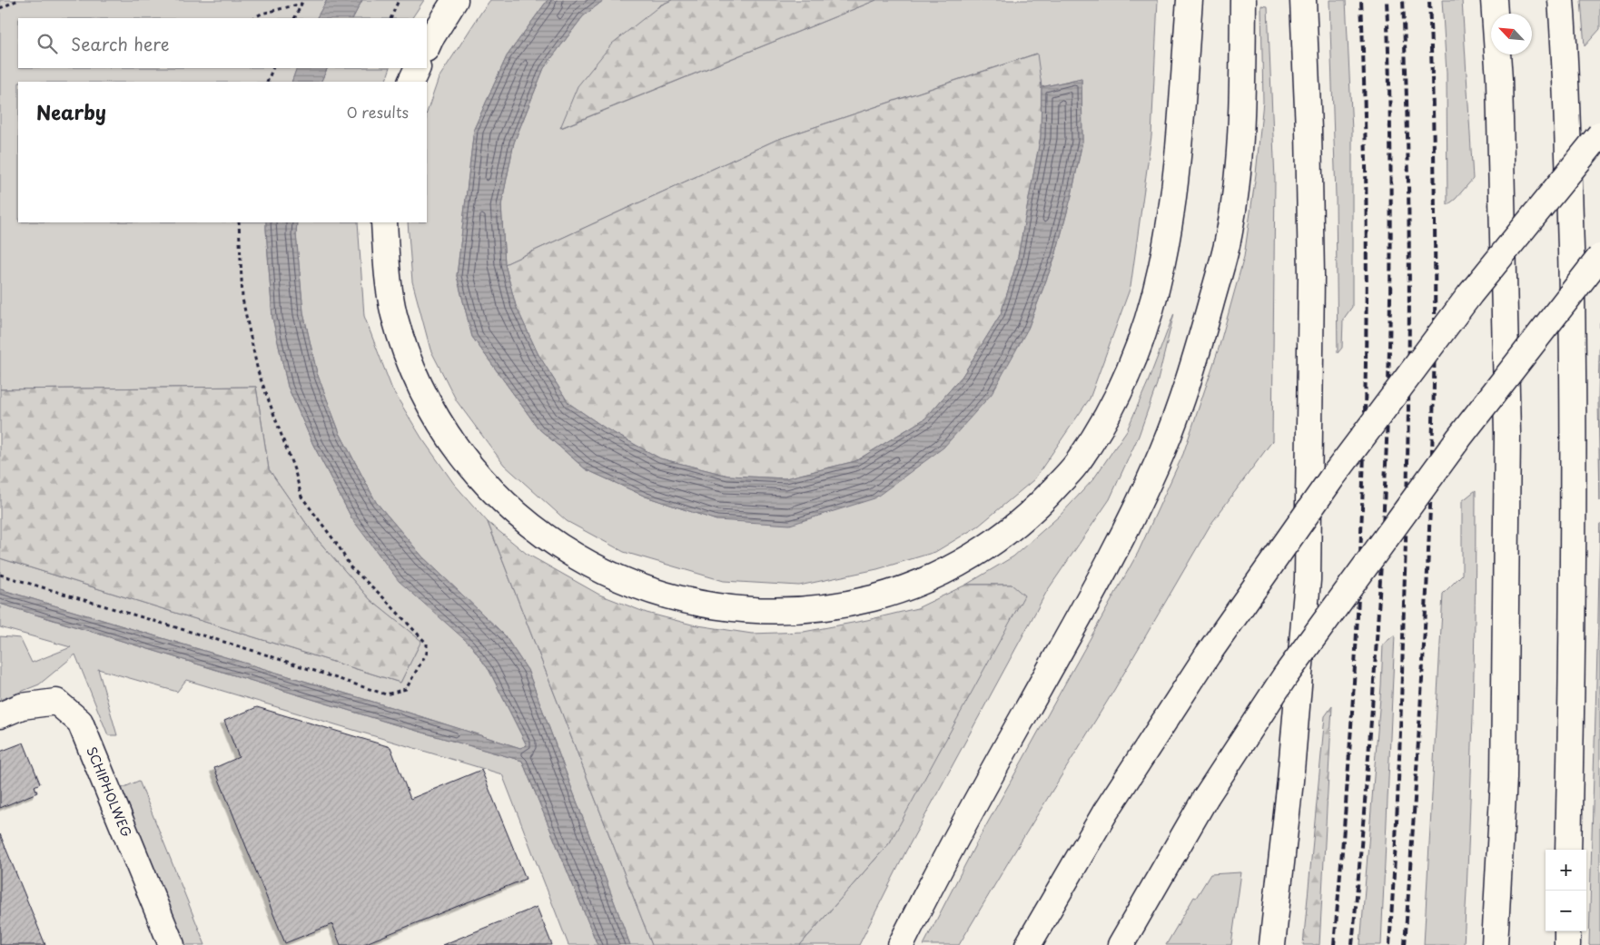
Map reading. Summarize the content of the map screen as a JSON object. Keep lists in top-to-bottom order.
{
  "streets": {
    "main road": ["SCHIPHOLWEG"]
  },
  "north": "top left",
  "page": {
    "search": "Search here",
    "heading": ["Nearby", "0 results"],
    "map_buttons": ["+", "−"]
  }
}
